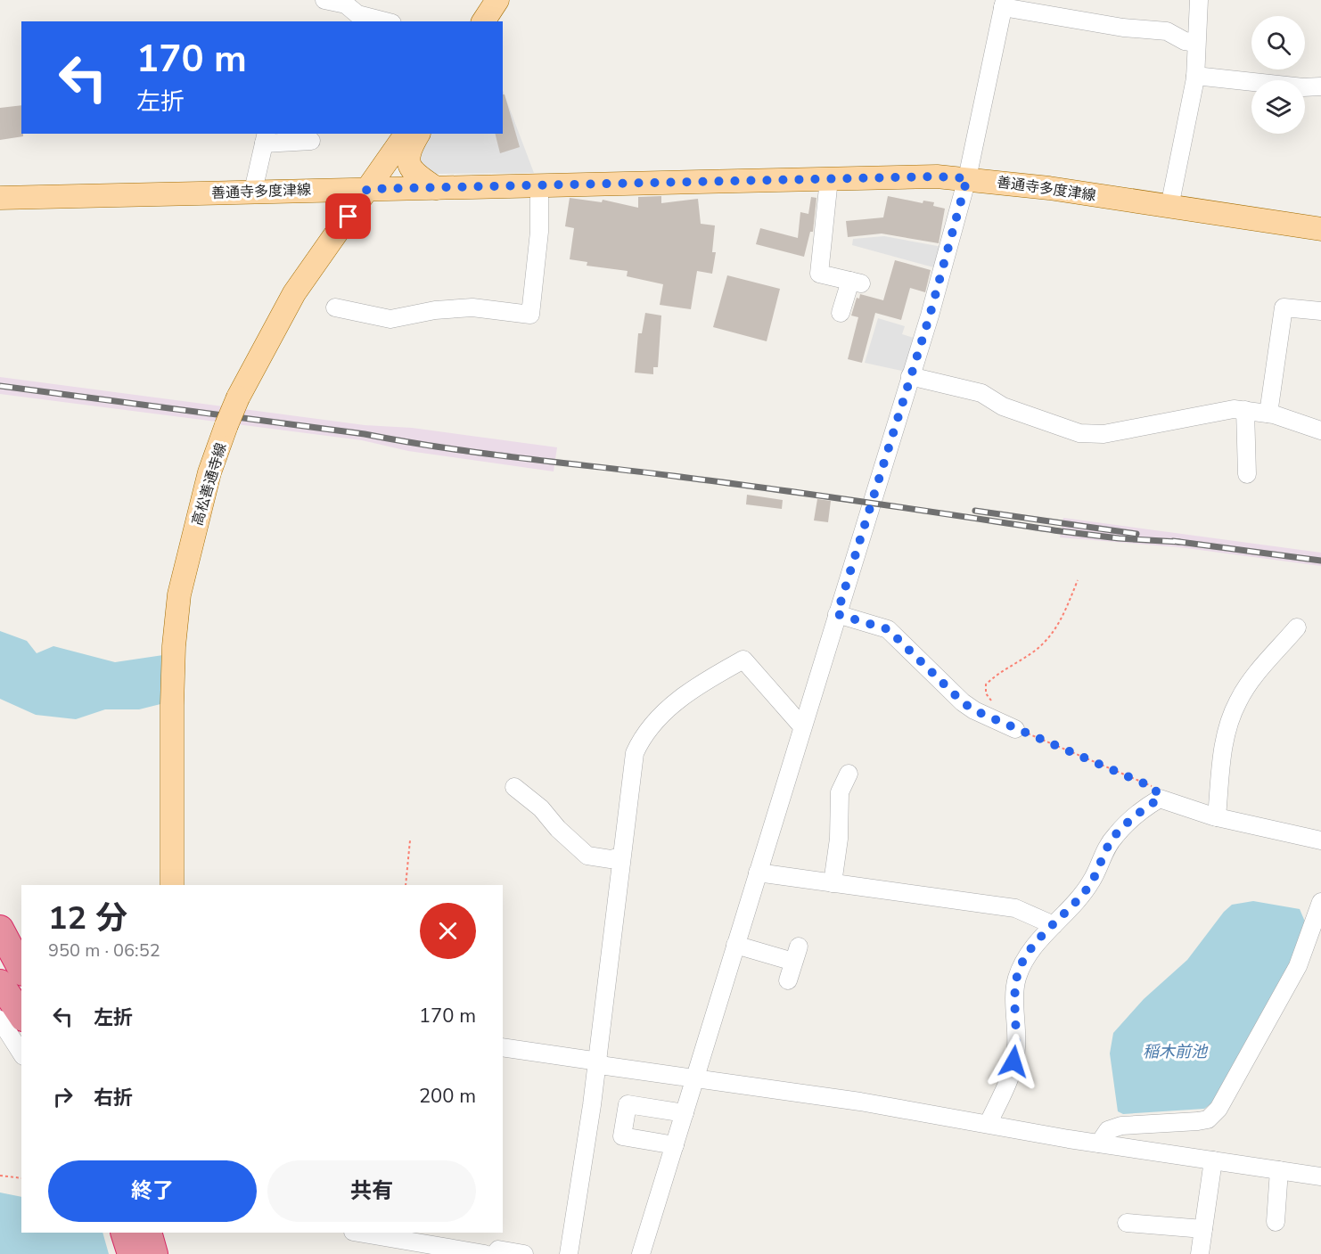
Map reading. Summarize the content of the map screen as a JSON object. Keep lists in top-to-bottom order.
{
  "streets": {
    "main road": ["善通寺多度津線", "高松善通寺線"]
  },
  "crossings": [
    ["善通寺多度津線", "高松善通寺線"]
  ],
  "water": ["稲木前池"],
  "page": {
    "turn": ["170 m", "左折"],
    "heading": ["12 分", "950 m · 06:52"],
    "list": [
      {
        "name": "左折",
        "value": "170 m"
      },
      {
        "name": "右折",
        "value": "200 m"
      }
    ],
    "buttons": ["終了", "共有"]
  }
}
